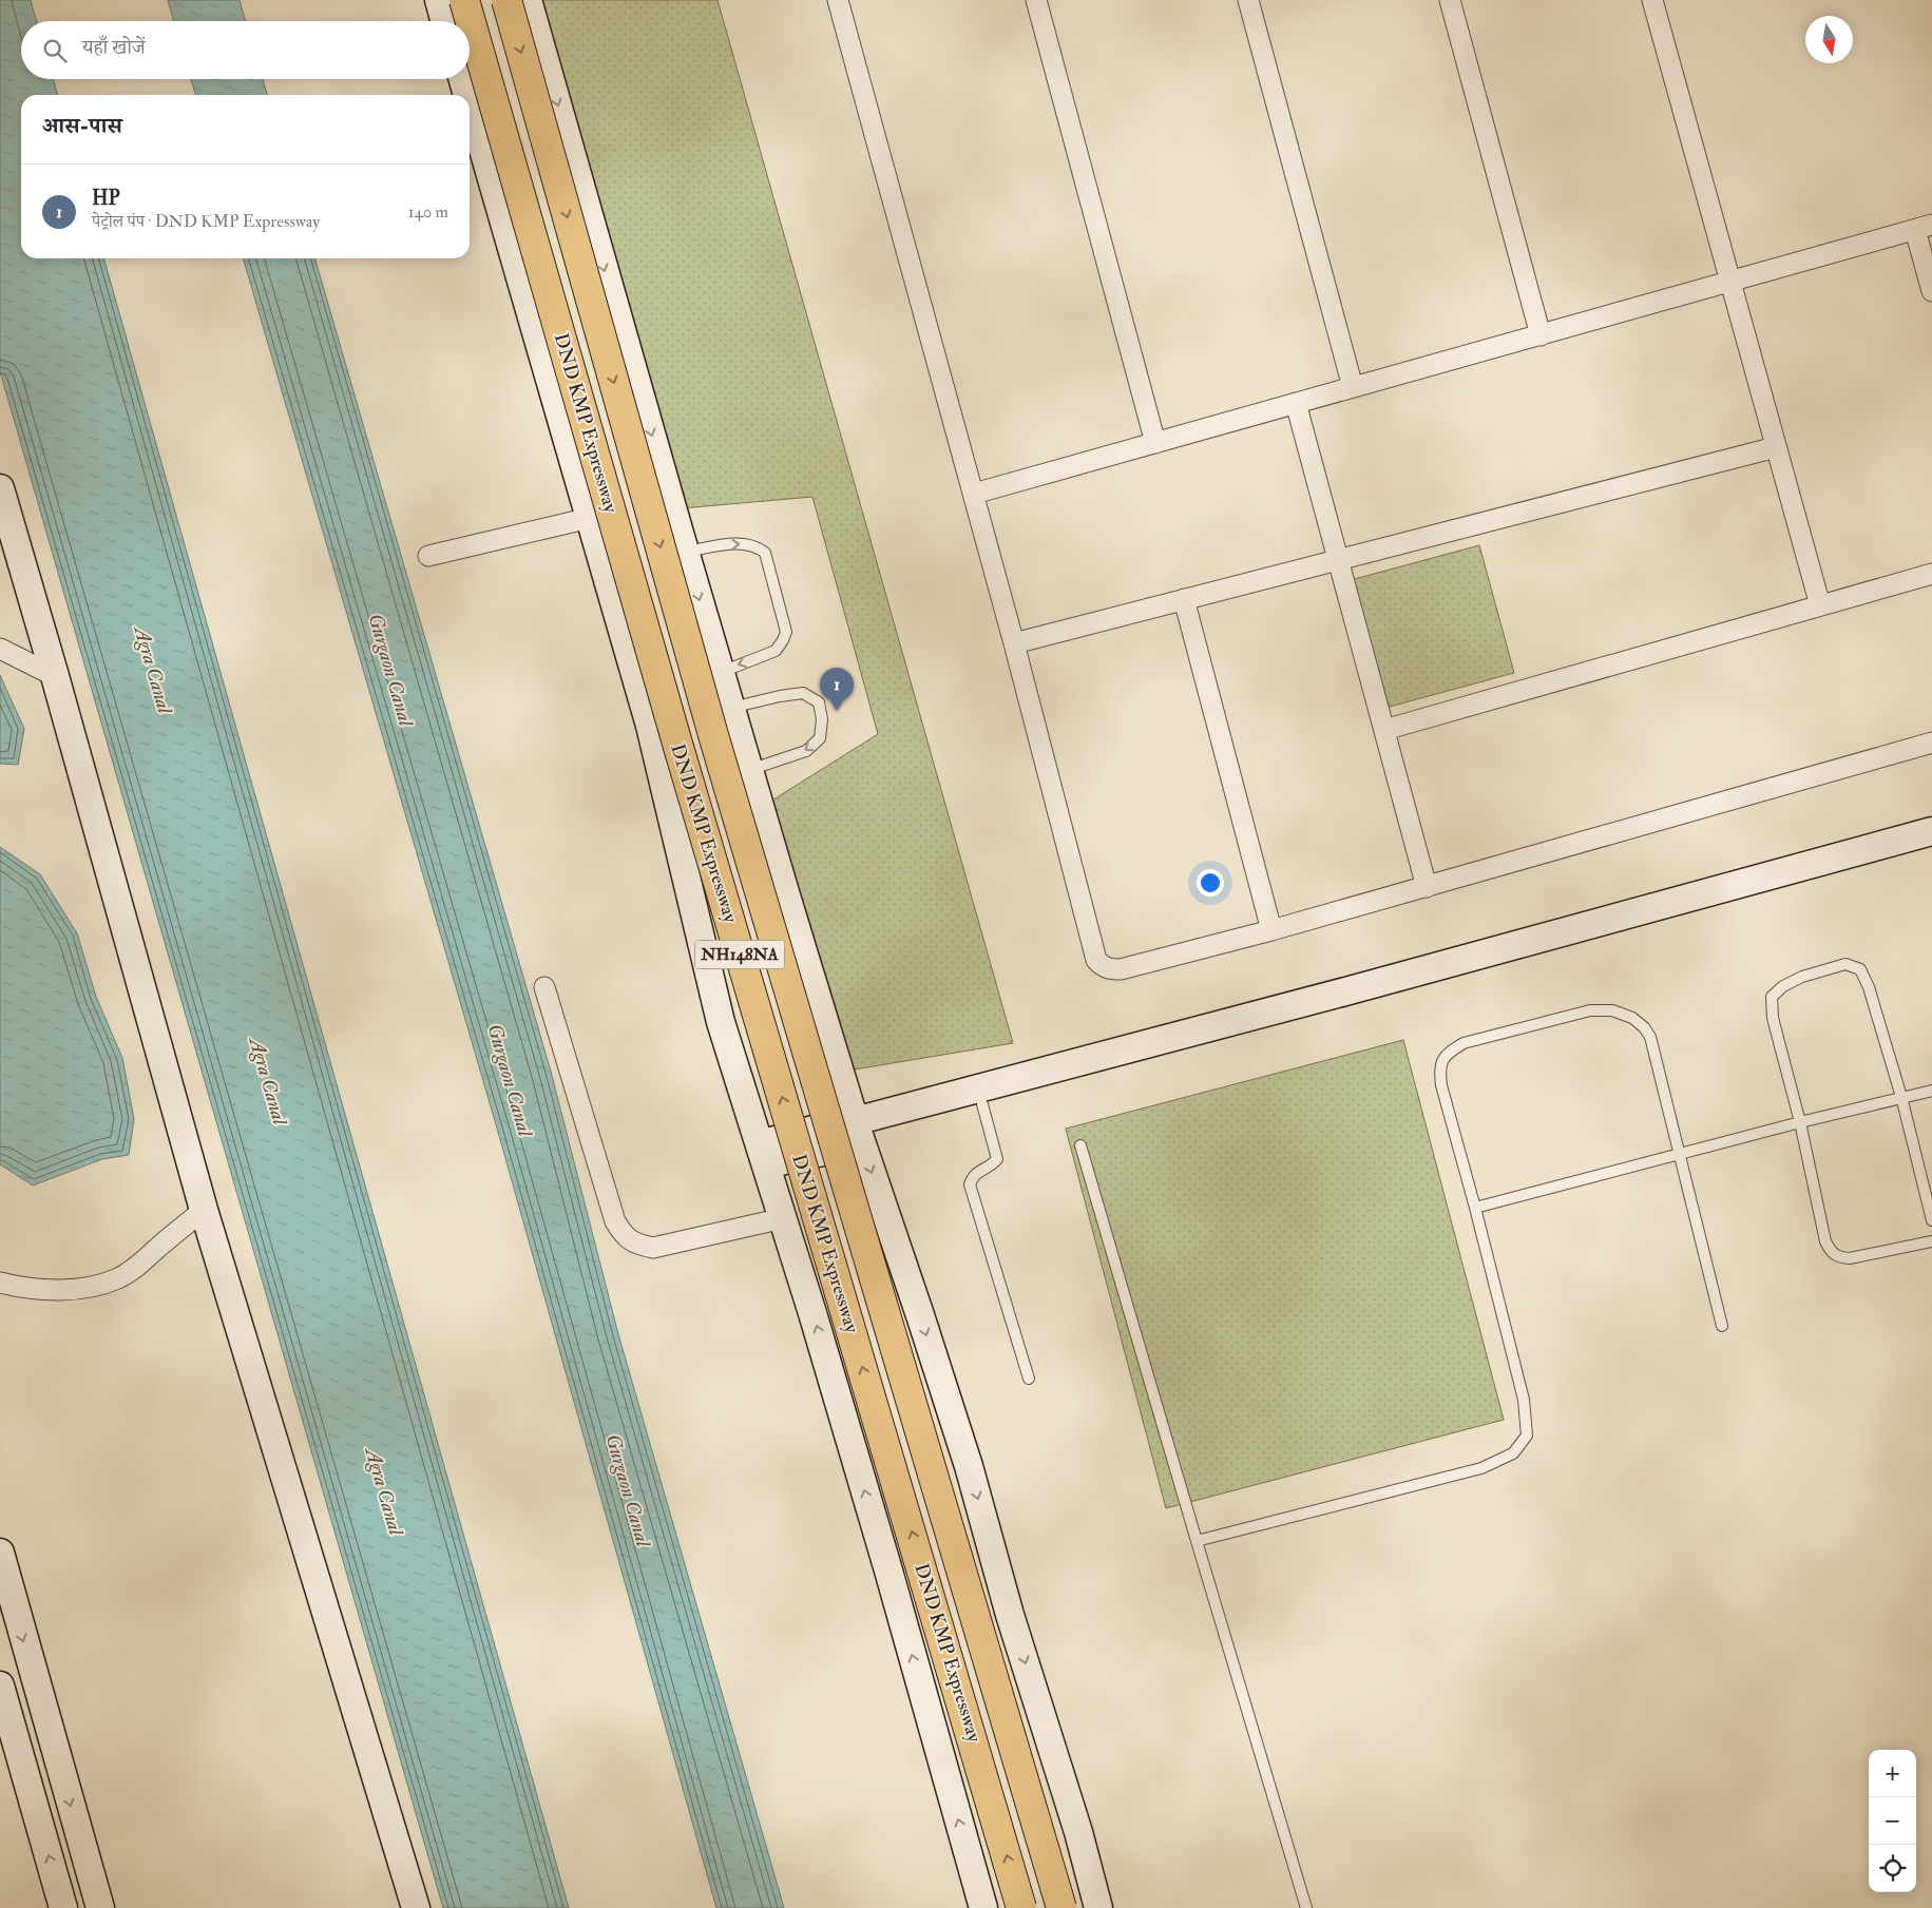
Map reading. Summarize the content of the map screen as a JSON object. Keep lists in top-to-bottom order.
{
  "streets": {
    "highway": ["DND KMP Expressway", "NH148NA"]
  },
  "water": ["Agra Canal", "Gurgaon Canal"],
  "north": "bottom",
  "page": {
    "search": "यहाँ खोजें",
    "heading": "आस-पास",
    "list": [
      {
        "mark": "1",
        "name": "HP",
        "note": "पेट्रोल पंप · DND KMP Expressway",
        "value": "140 m"
      }
    ],
    "pins": "1",
    "map_buttons": ["+", "−"]
  }
}
